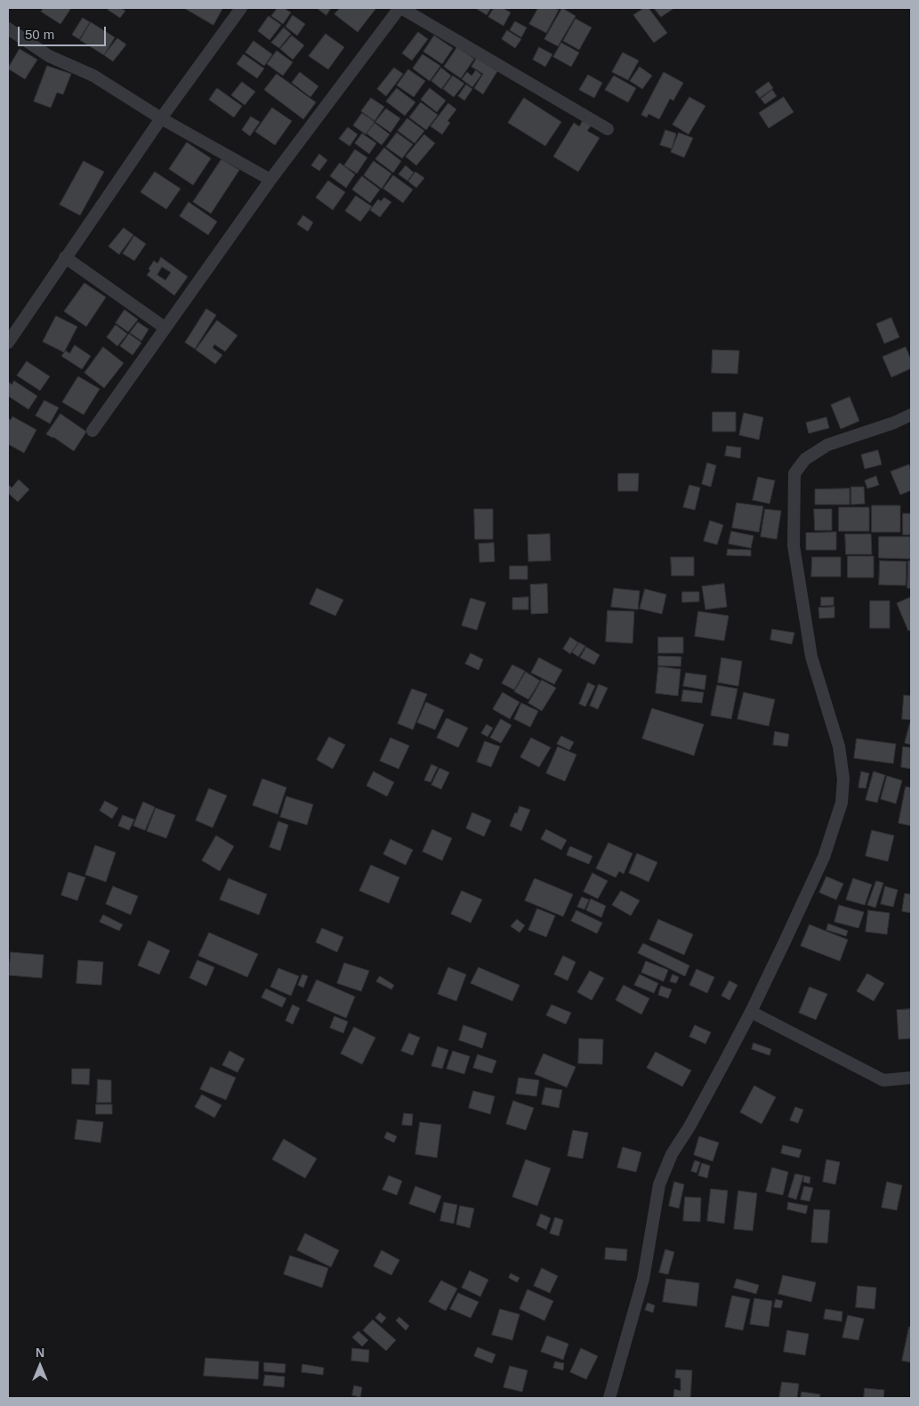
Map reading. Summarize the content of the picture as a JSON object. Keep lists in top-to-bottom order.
{
  "scale_bar": "50 m",
  "north": "top"
}
